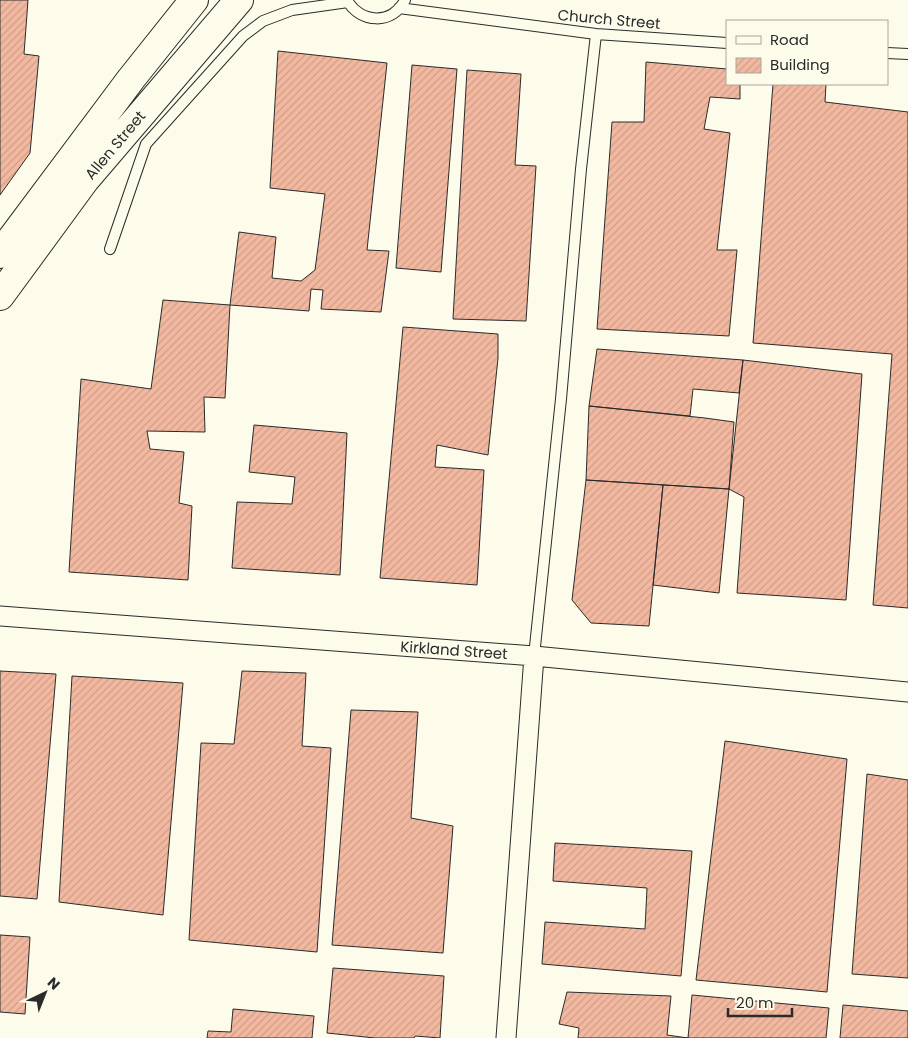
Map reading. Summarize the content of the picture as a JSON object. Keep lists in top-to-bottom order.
{
  "streets": {
    "street": ["Allen Street", "Kirkland Street"],
    "lane": ["Church Street"]
  },
  "legend": ["Road", "Building"],
  "scale_bar": "20 m",
  "north": "top right"
}
